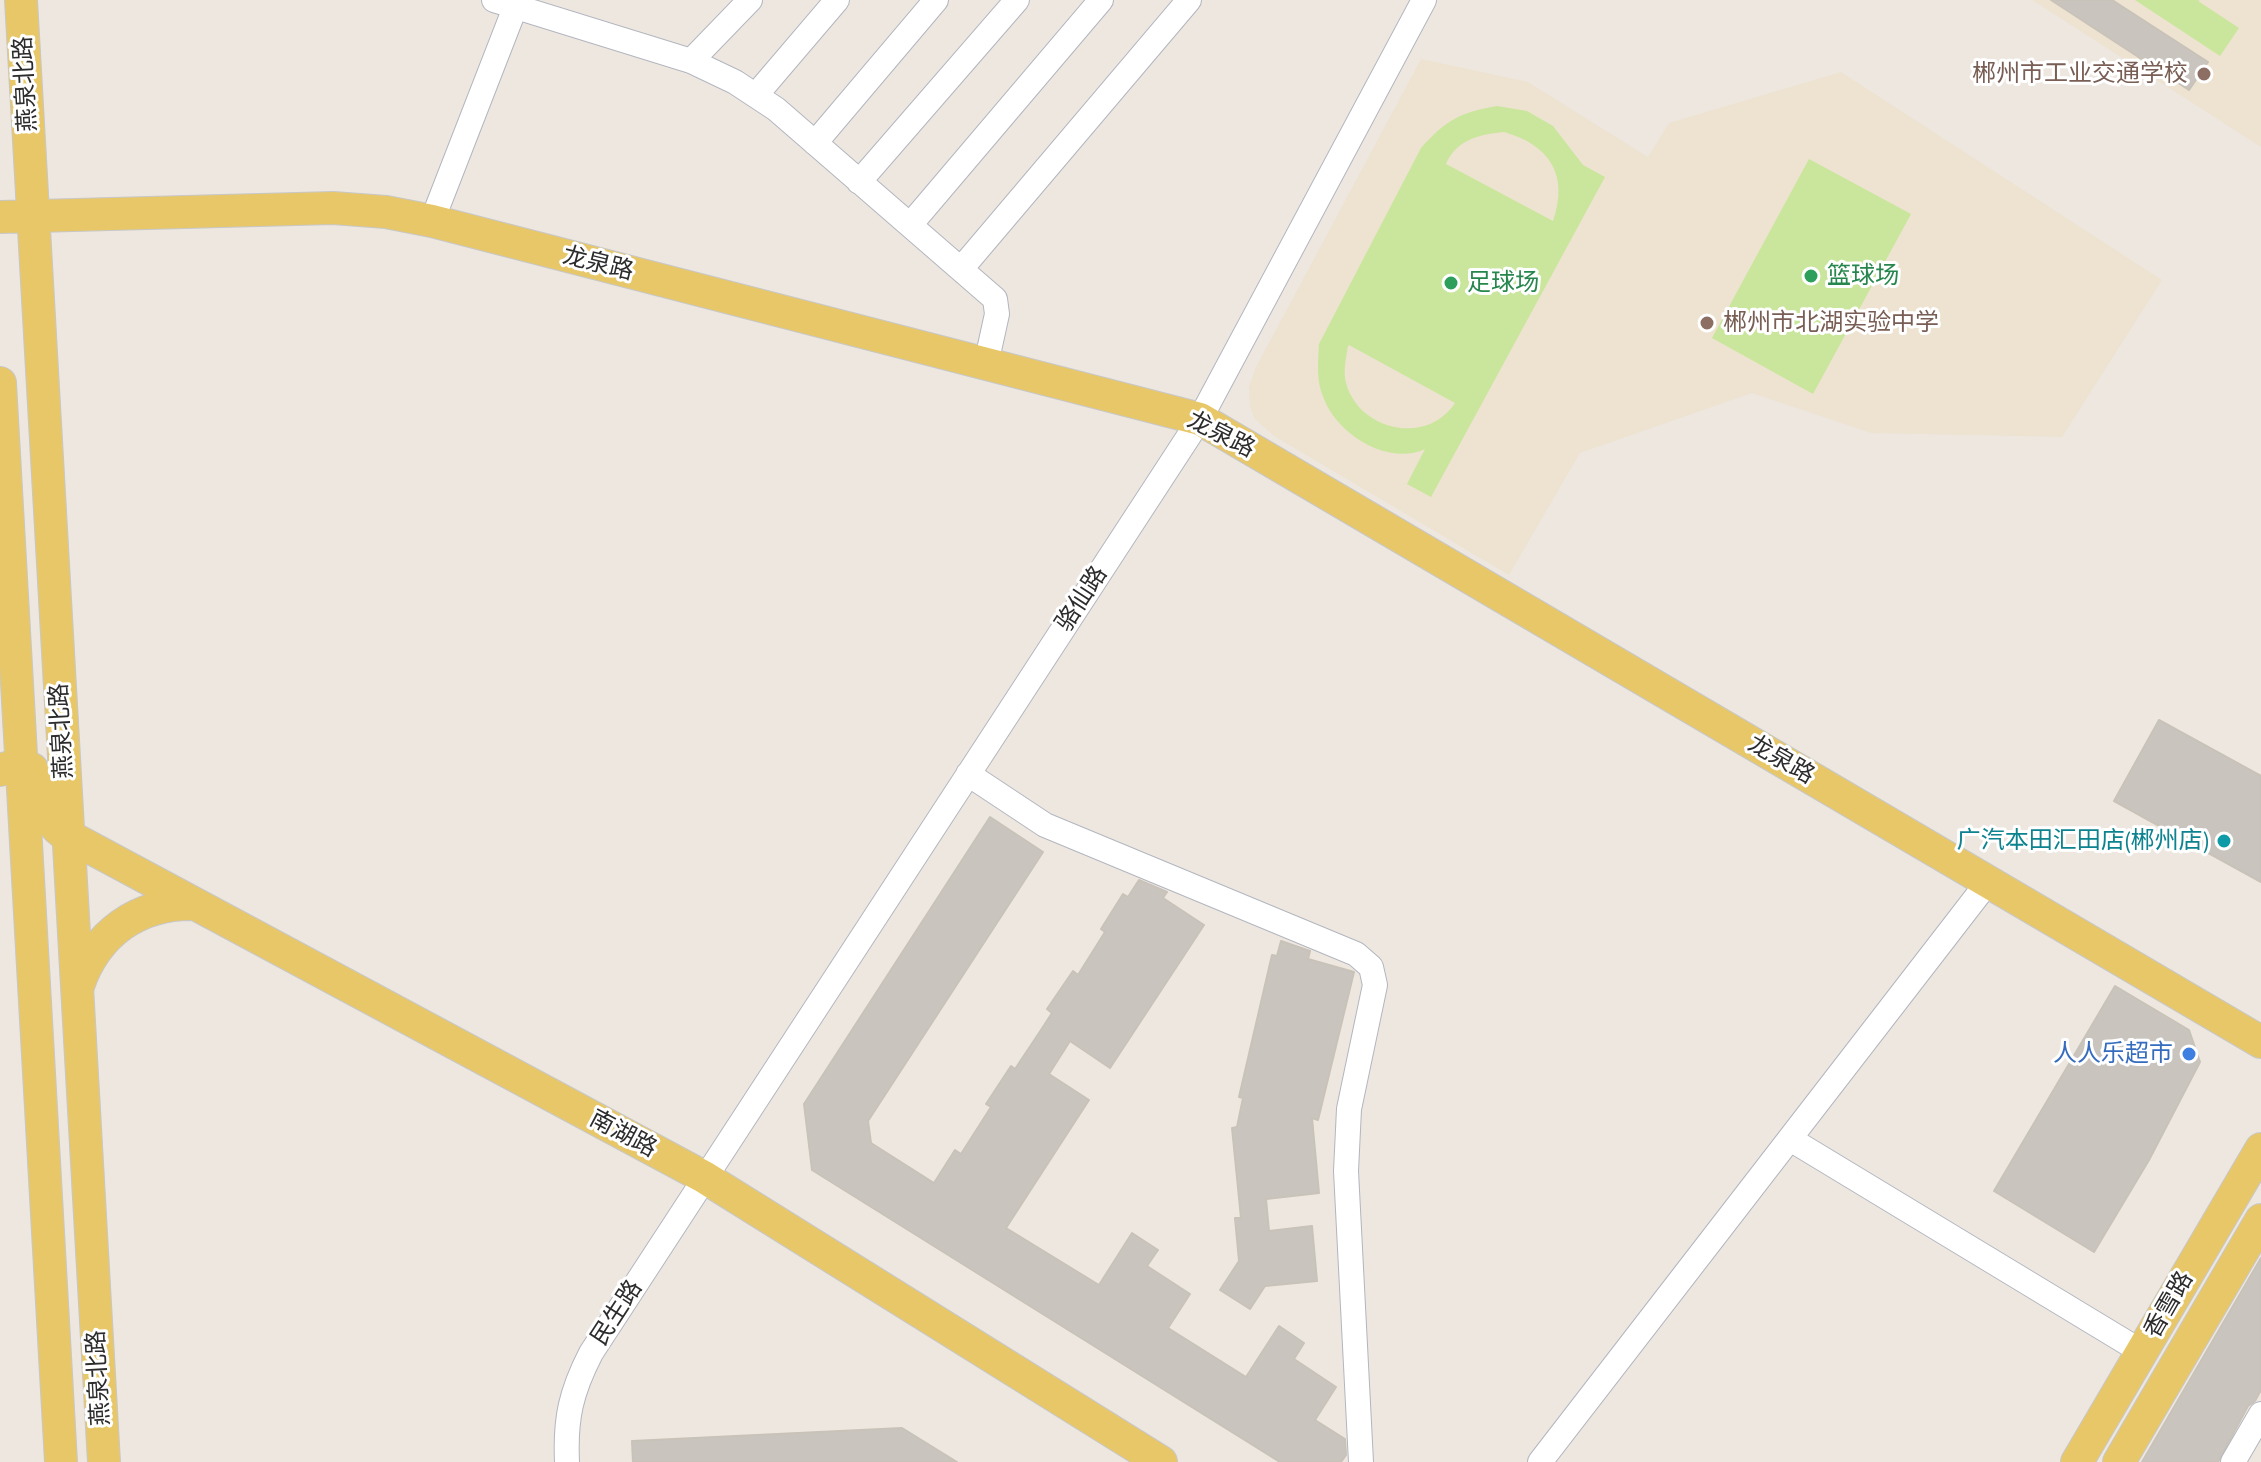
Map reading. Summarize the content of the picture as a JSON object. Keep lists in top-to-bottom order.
{
  "streets": {
    "main road": [
      "燕泉北路",
      "龙泉路",
      "南湖路",
      "香雪路"
    ],
    "street": ["骆仙路", "民生路"]
  },
  "crossings": [
    ["燕泉北路", "龙泉路"],
    ["燕泉北路", "南湖路"],
    ["龙泉路", "骆仙路"],
    ["骆仙路", "南湖路"],
    ["骆仙路", "民生路"],
    ["南湖路", "民生路"]
  ],
  "places": [
    "郴州市工业交通学校",
    "篮球场",
    "足球场",
    "郴州市北湖实验中学",
    "广汽本田汇田店(郴州店)",
    "人人乐超市"
  ]
}
